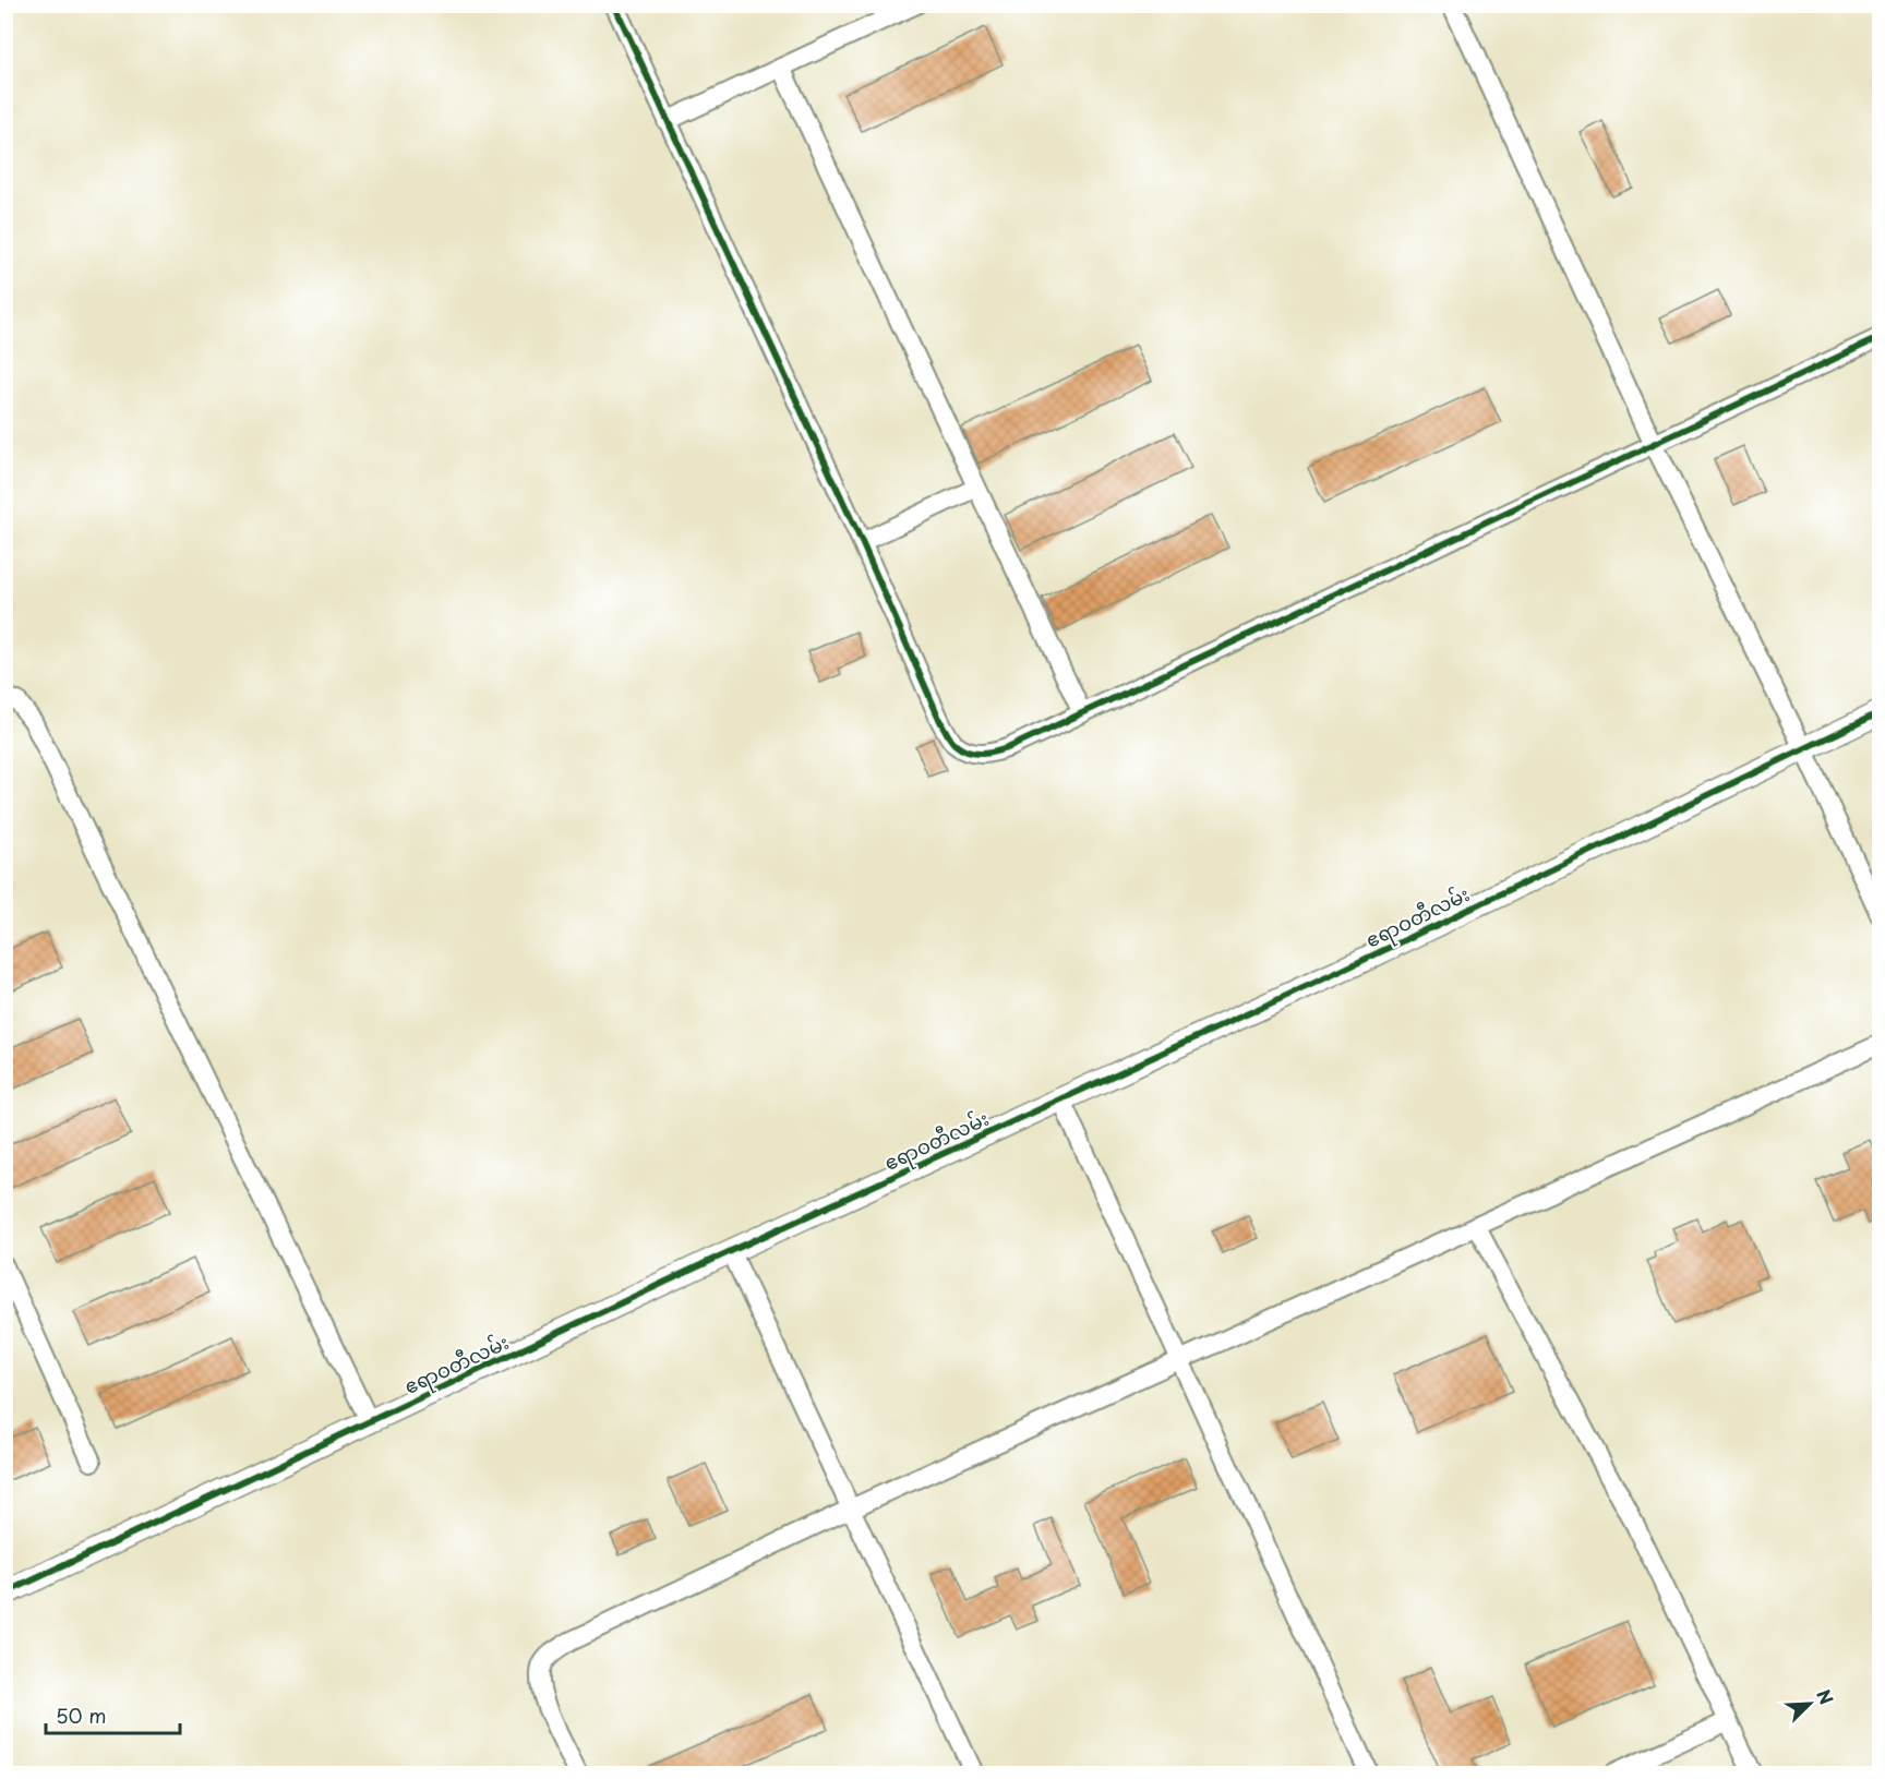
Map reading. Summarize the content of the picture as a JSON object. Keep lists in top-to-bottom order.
{
  "streets": {
    "street": ["ဧရာဝတီလမ်း"]
  },
  "scale_bar": "50 m",
  "north": "top right"
}
